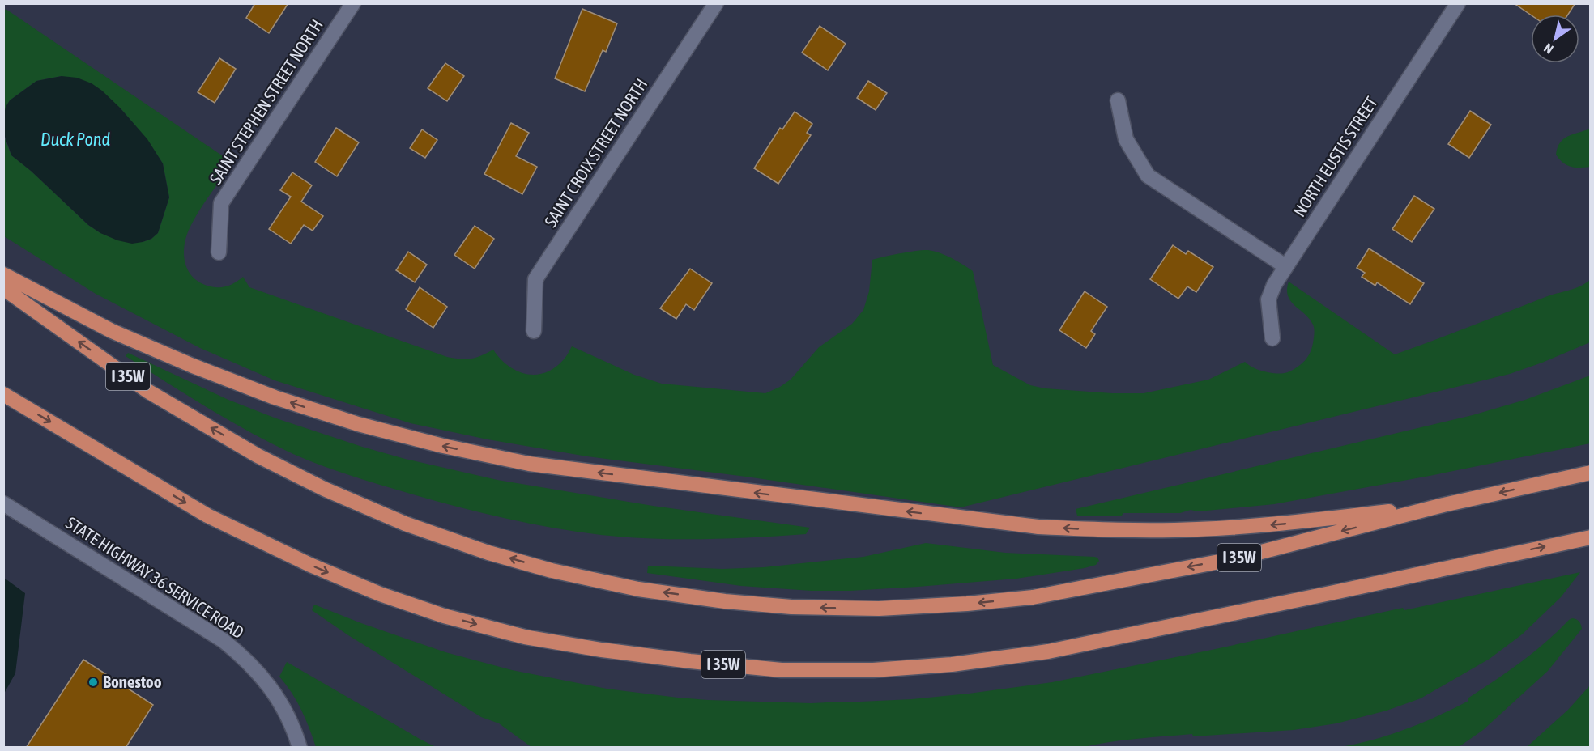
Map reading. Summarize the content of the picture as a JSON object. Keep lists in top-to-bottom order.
{
  "streets": {
    "highway": ["I 35W"],
    "street": [
      "SAINT STEPHEN STREET NORTH",
      "SAINT CROIX STREET NORTH",
      "NORTH EUSTIS STREET",
      "STATE HIGHWAY 36 SERVICE ROAD"
    ]
  },
  "water": ["Duck Pond"],
  "places": ["Bonestoo"],
  "north": "bottom left"
}
